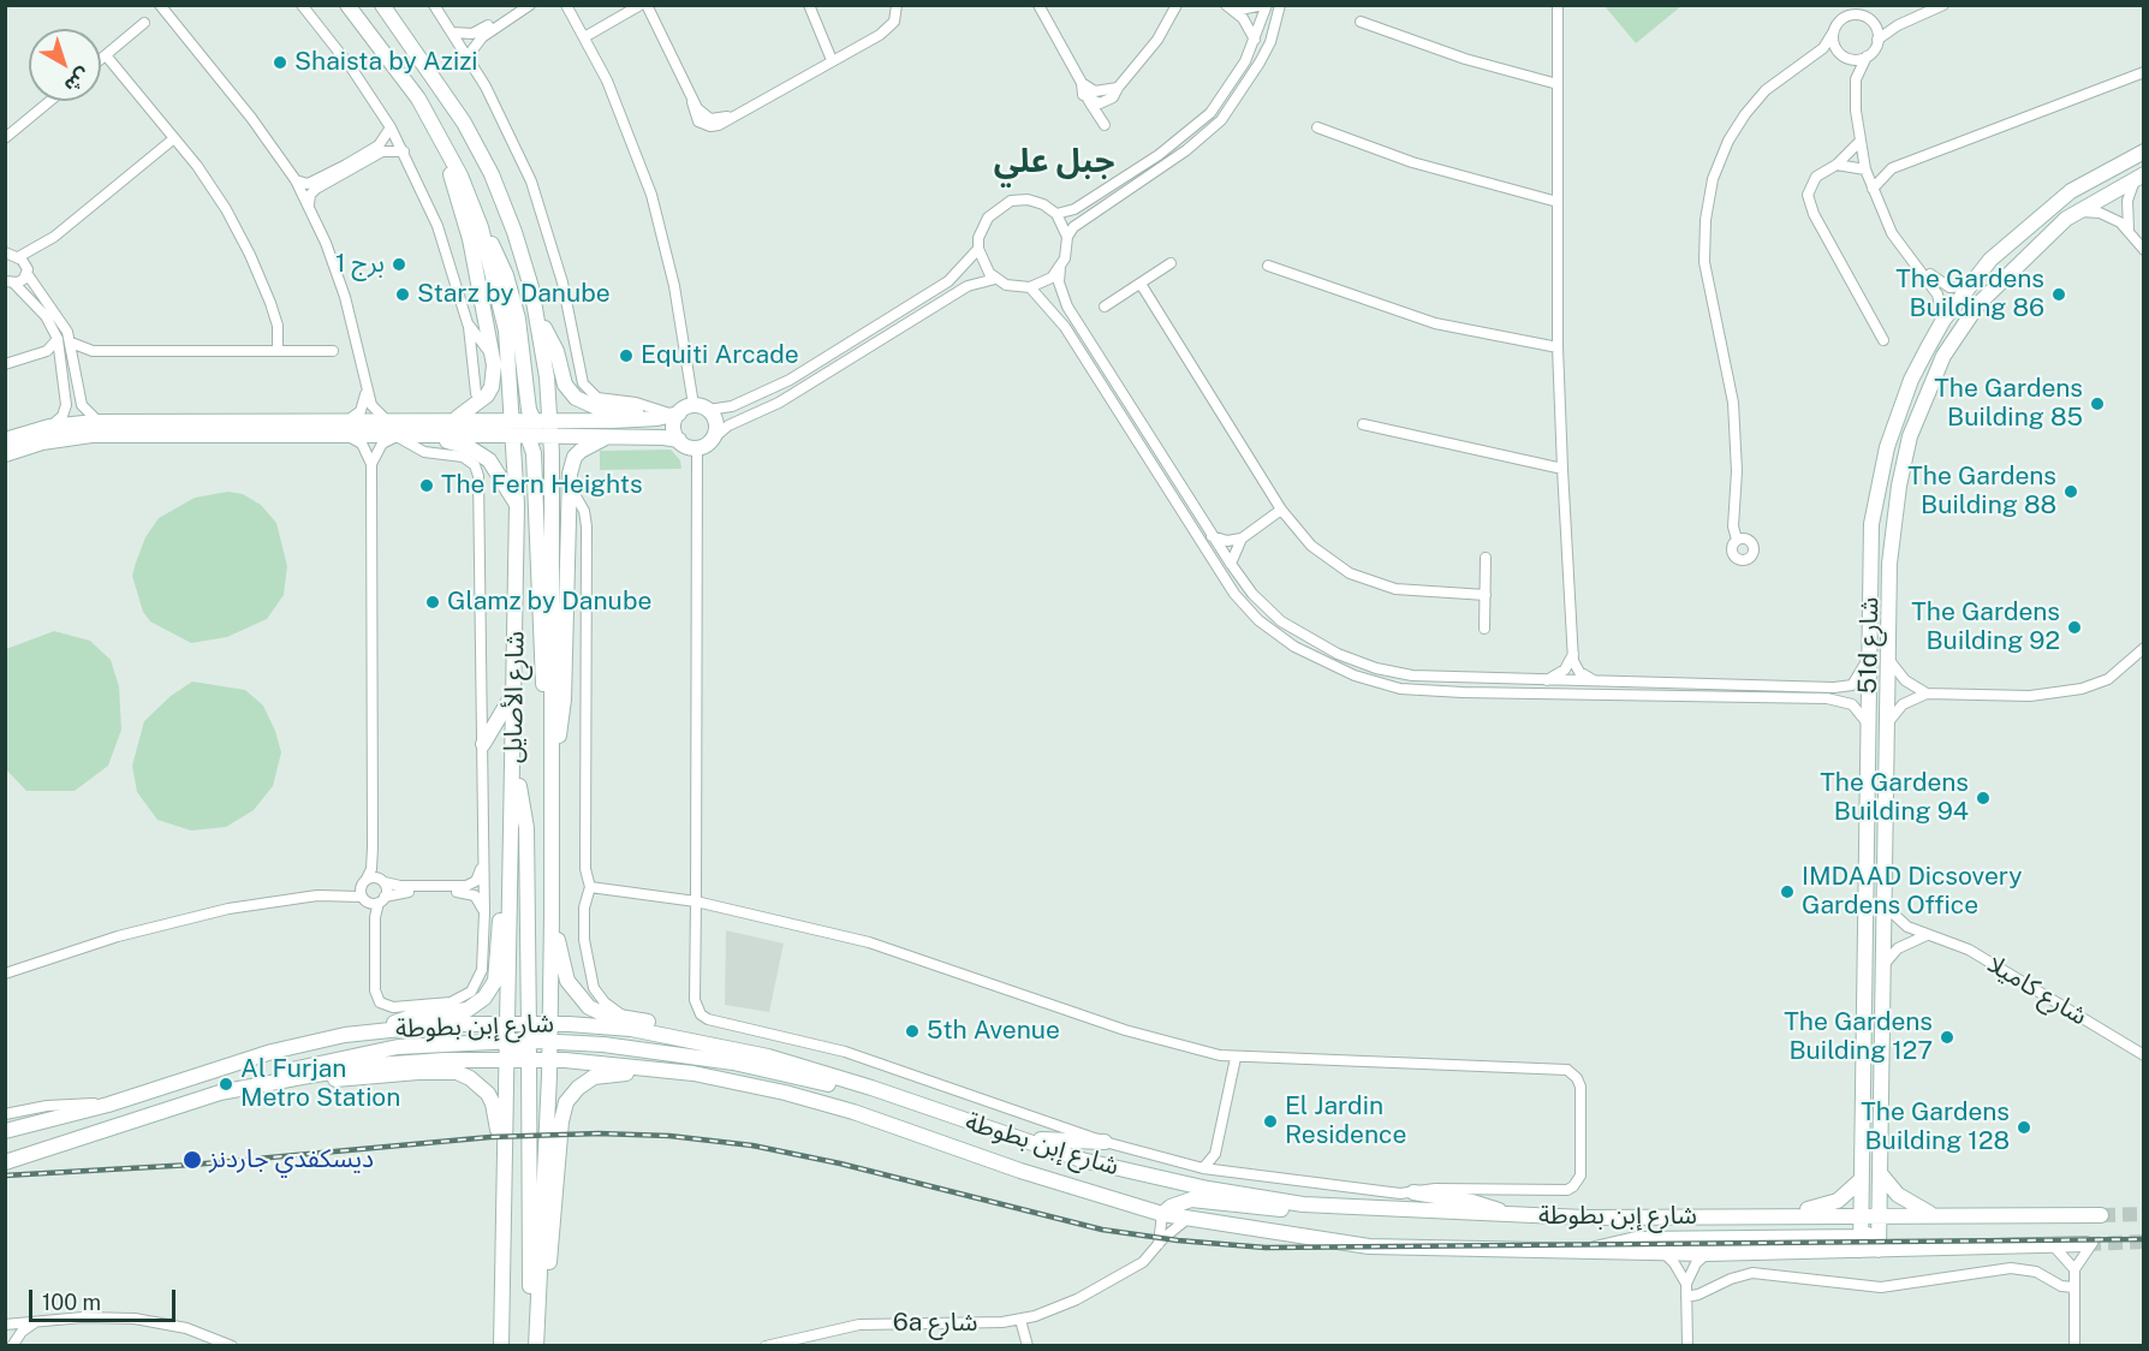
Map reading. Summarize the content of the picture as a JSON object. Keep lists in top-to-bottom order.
{
  "streets": {
    "main road": ["51d شارع", "شارع الأصايل", "شارع إبن بطوطة"],
    "street": ["شارع كاميلا", "6a شارع"]
  },
  "crossings": [
    ["51d شارع", "شارع كاميلا"],
    ["51d شارع", "شارع إبن بطوطة"],
    ["شارع الأصايل", "شارع إبن بطوطة"],
    ["شارع إبن بطوطة", "6a شارع"]
  ],
  "districts": ["جبل علي"],
  "places": [
    "Shaista by Azizi",
    "برج 1",
    "Starz by Danube",
    "The Gardens Building 86",
    "Equiti Arcade",
    "The Gardens Building 85",
    "The Fern Heights",
    "The Gardens Building 88",
    "Glamz by Danube",
    "The Gardens Building 92",
    "The Gardens Building 94",
    "IMDAAD Dicsovery Gardens Office",
    "5th Avenue",
    "The Gardens Building 127",
    "Al Furjan Metro Station",
    "El Jardin Residence",
    "The Gardens Building 128",
    "ديسكفدي جاردنز"
  ],
  "scale_bar": "100 m",
  "north": "bottom right"
}
